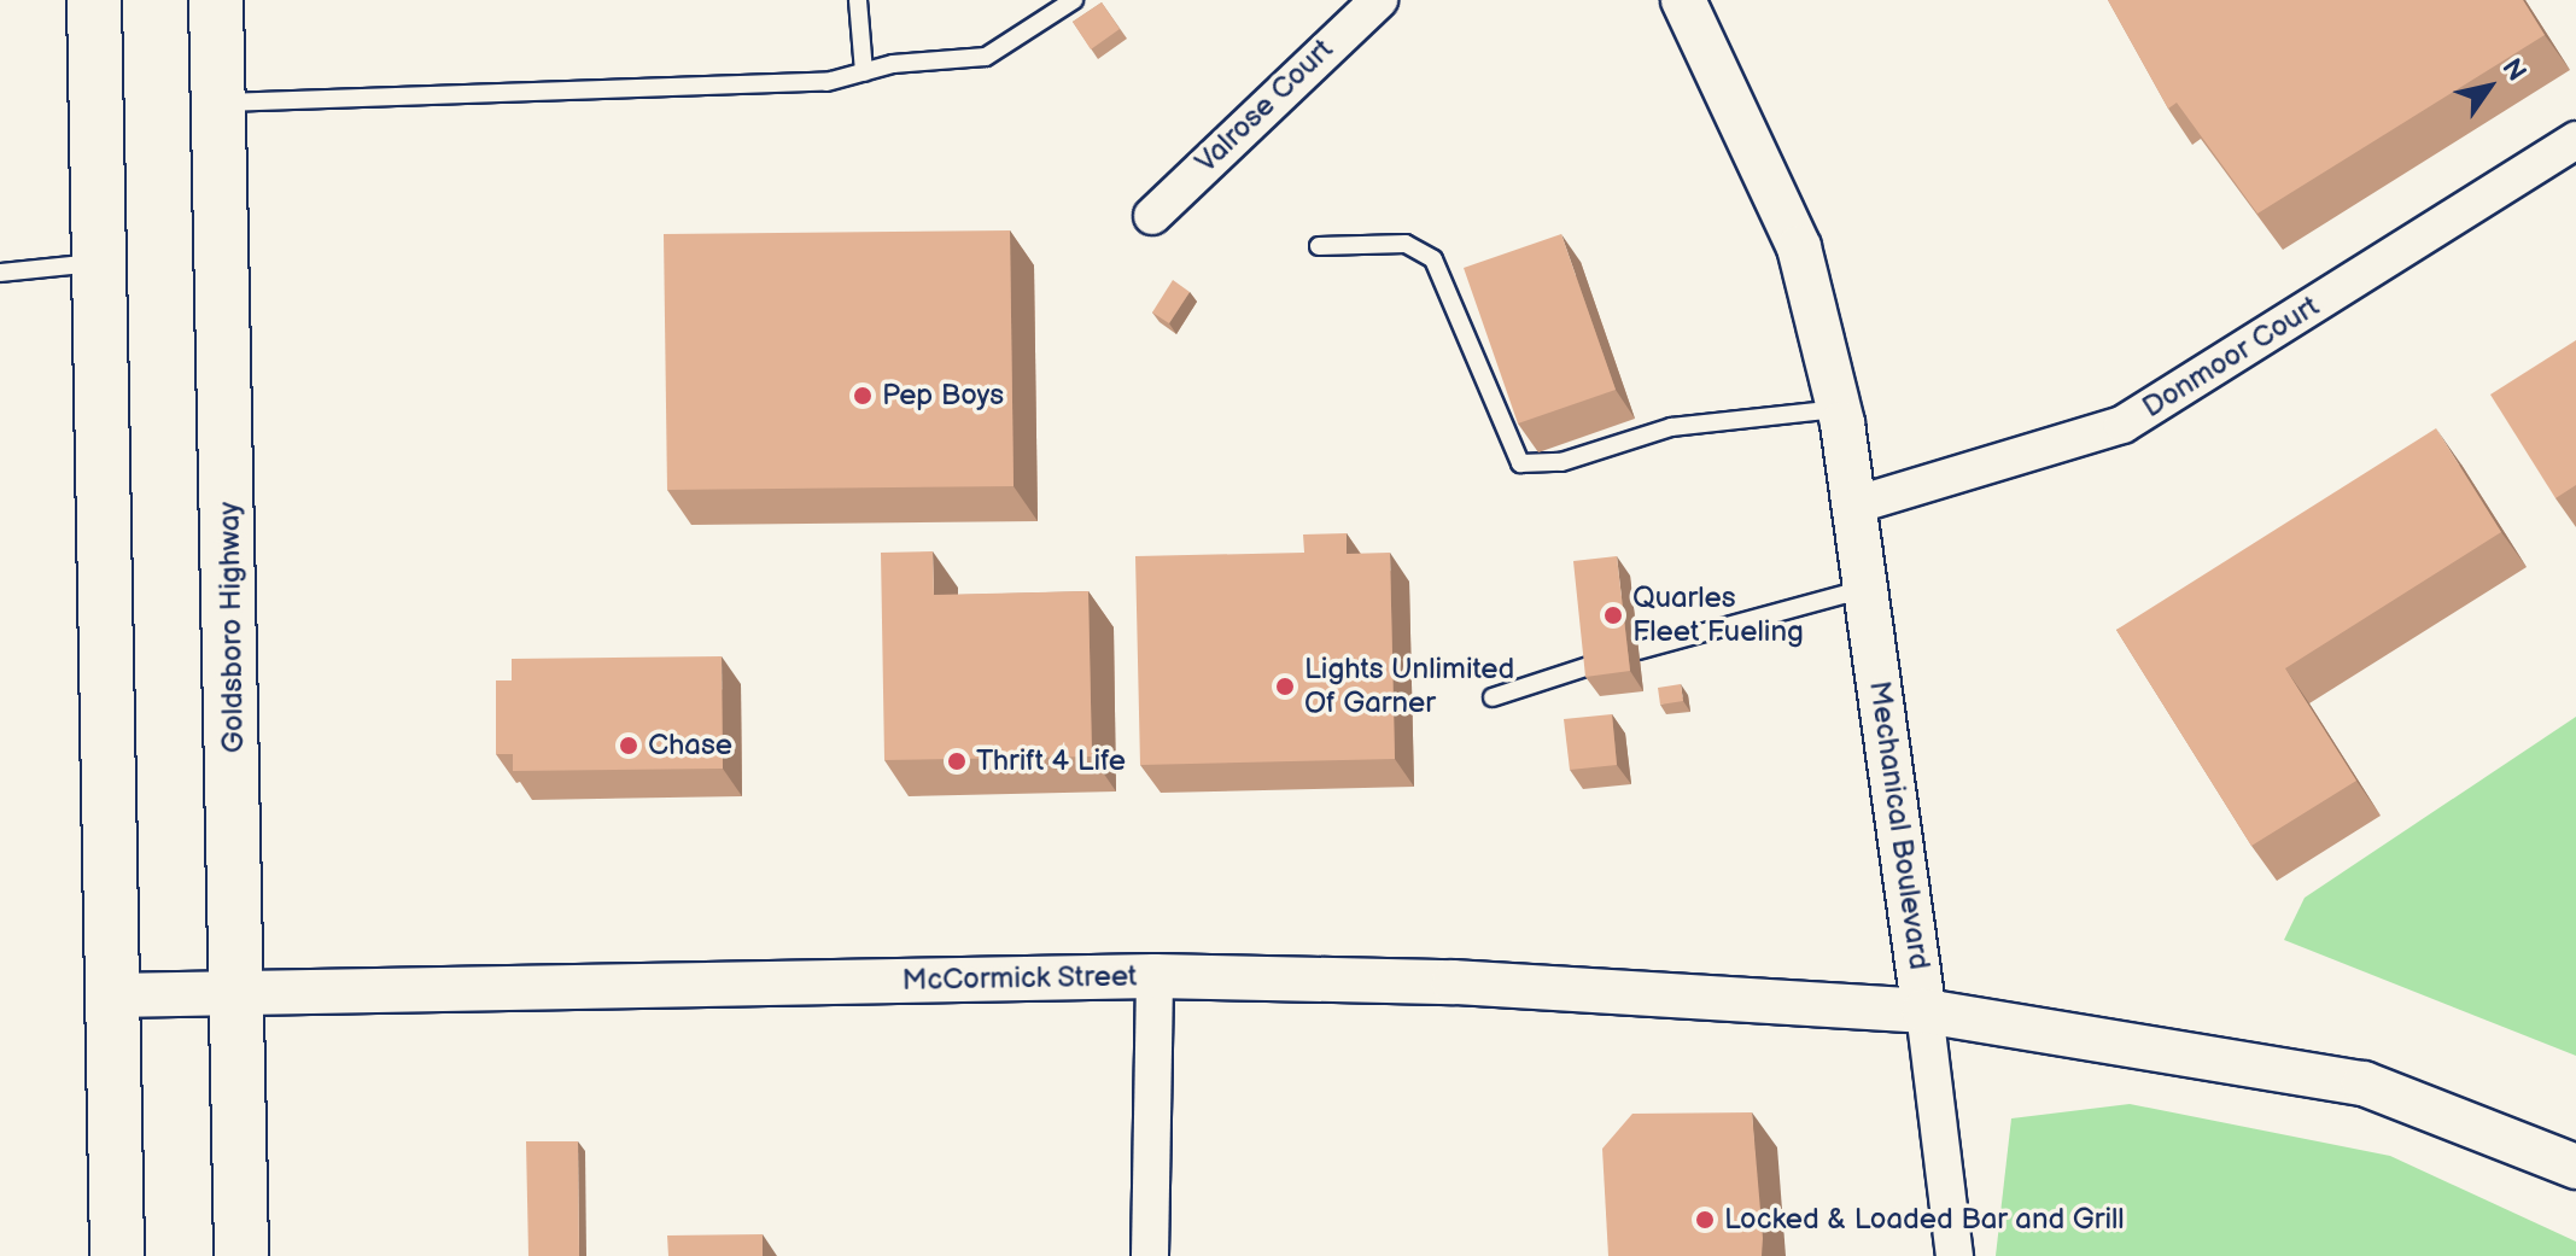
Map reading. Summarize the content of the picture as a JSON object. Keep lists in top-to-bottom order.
{
  "streets": {
    "main road": ["Goldsboro Highway"],
    "street": [
      "Valrose Court",
      "Donmoor Court",
      "Mechanical Boulevard",
      "McCormick Street"
    ]
  },
  "crossings": [
    ["Donmoor Court", "Mechanical Boulevard"],
    ["Goldsboro Highway", "McCormick Street"],
    ["Mechanical Boulevard", "McCormick Street"]
  ],
  "places": [
    "Pep Boys",
    "Quarles Fleet Fueling",
    "Lights Unlimited Of Garner",
    "Chase",
    "Thrift 4 Life",
    "Locked & Loaded Bar and Grill"
  ],
  "north": "top right"
}
